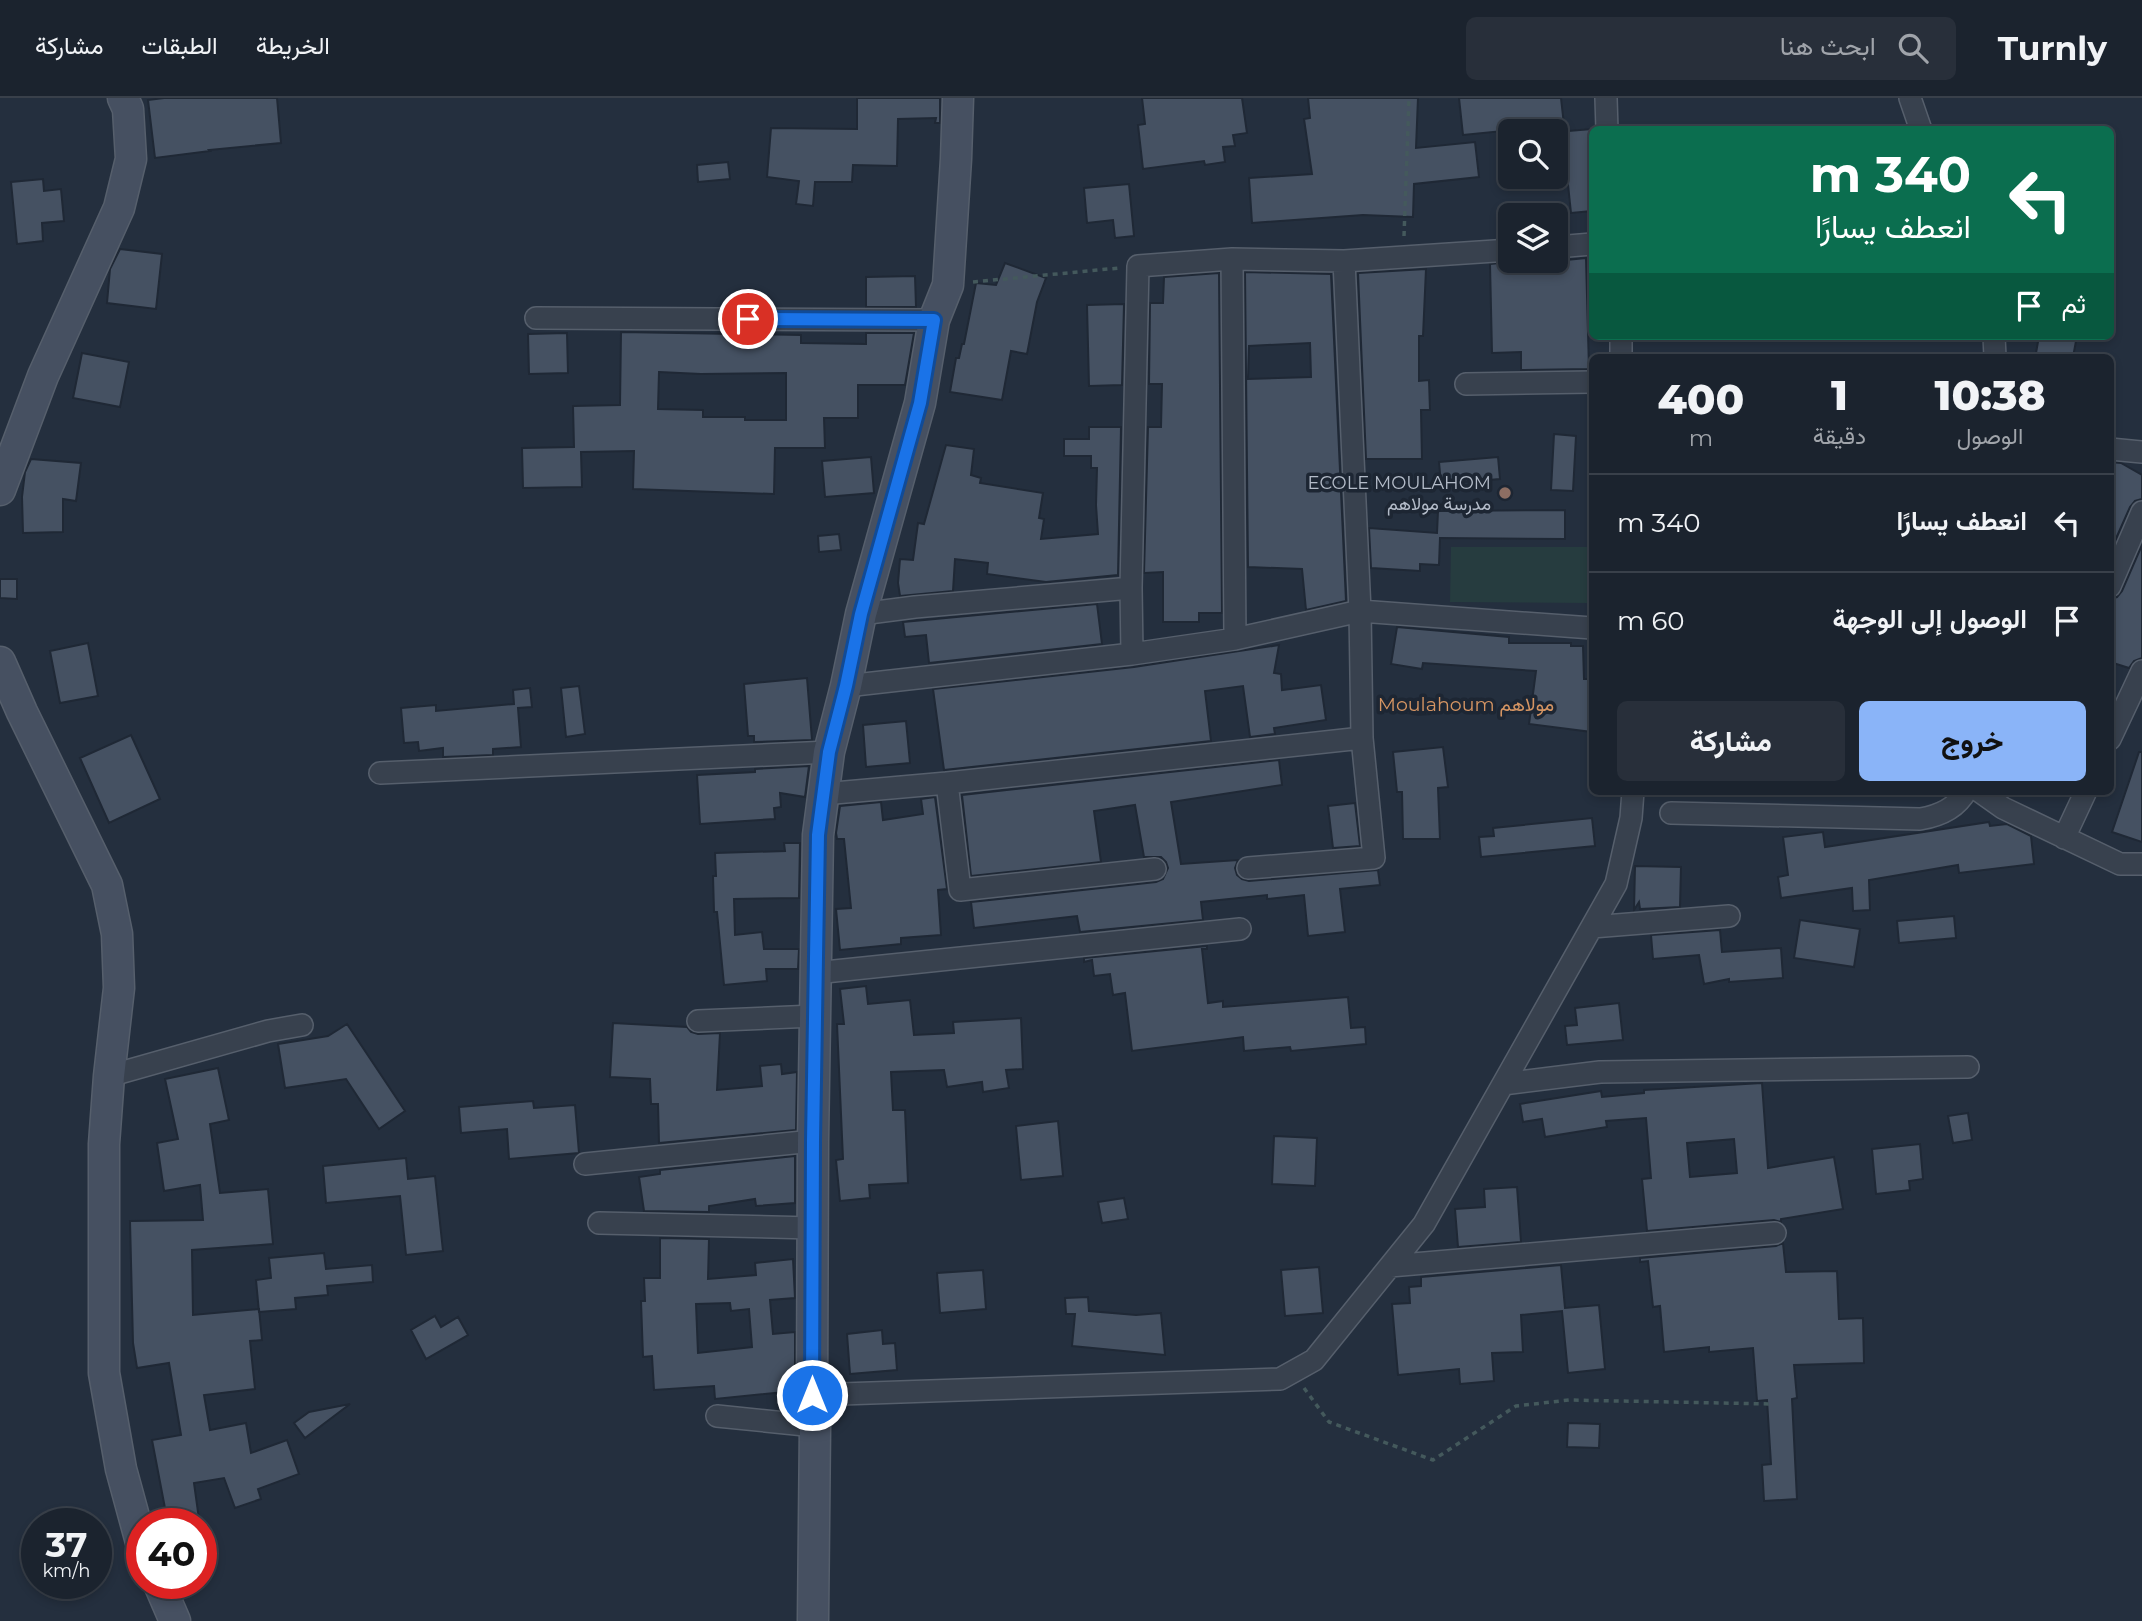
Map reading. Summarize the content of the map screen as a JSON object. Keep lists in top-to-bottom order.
{
  "districts": ["Moulahoum مولاهم"],
  "places": ["ECOLE MOULAHOM مدرسة مولاهم"],
  "page": {
    "header": "Turnly",
    "search": "ابحث هنا",
    "nav": ["الخريطة", "الطبقات", "مشاركة"],
    "turn": ["340 m", "انعطف يسارًا"],
    "then": "ثم",
    "eta": [
      "10:38",
      "الوصول",
      "1",
      "دقيقة",
      "400",
      "m"
    ],
    "list": [
      {
        "name": "انعطف يسارًا",
        "value": "340 m"
      },
      {
        "name": "الوصول إلى الوجهة",
        "value": "60 m"
      }
    ],
    "buttons": ["خروج", "مشاركة"],
    "speed": "37 km/h",
    "limit": "40"
  }
}
